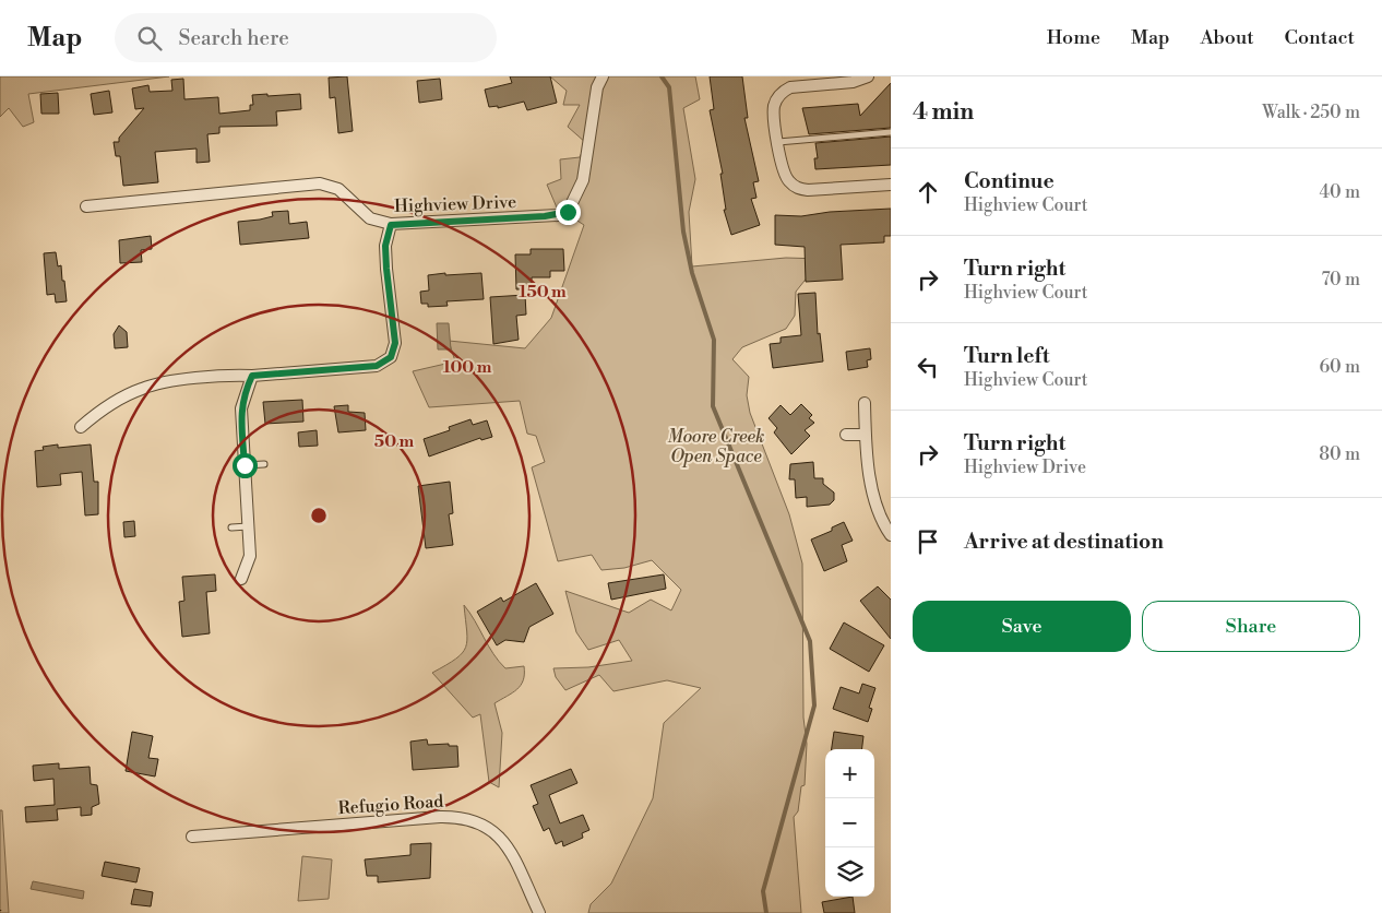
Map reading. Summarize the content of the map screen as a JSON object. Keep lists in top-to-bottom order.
{
  "streets": {
    "street": ["Highview Drive", "Refugio Road"]
  },
  "parks": ["Moore Creek Open Space"],
  "page": {
    "header": "Map",
    "search": "Search here",
    "nav": [
      "Home",
      "Map",
      "About",
      "Contact"
    ],
    "heading": ["4 min", "Walk · 250 m"],
    "list": [
      ["Continue", "Highview Court", "40 m"],
      ["Turn right", "Highview Court", "70 m"],
      ["Turn left", "Highview Court", "60 m"],
      ["Turn right", "Highview Drive", "80 m"],
      "Arrive at destination"
    ],
    "buttons": ["Save", "Share"],
    "map_buttons": ["+", "−"]
  },
  "rings": ["150 m", "100 m", "50 m"]
}
